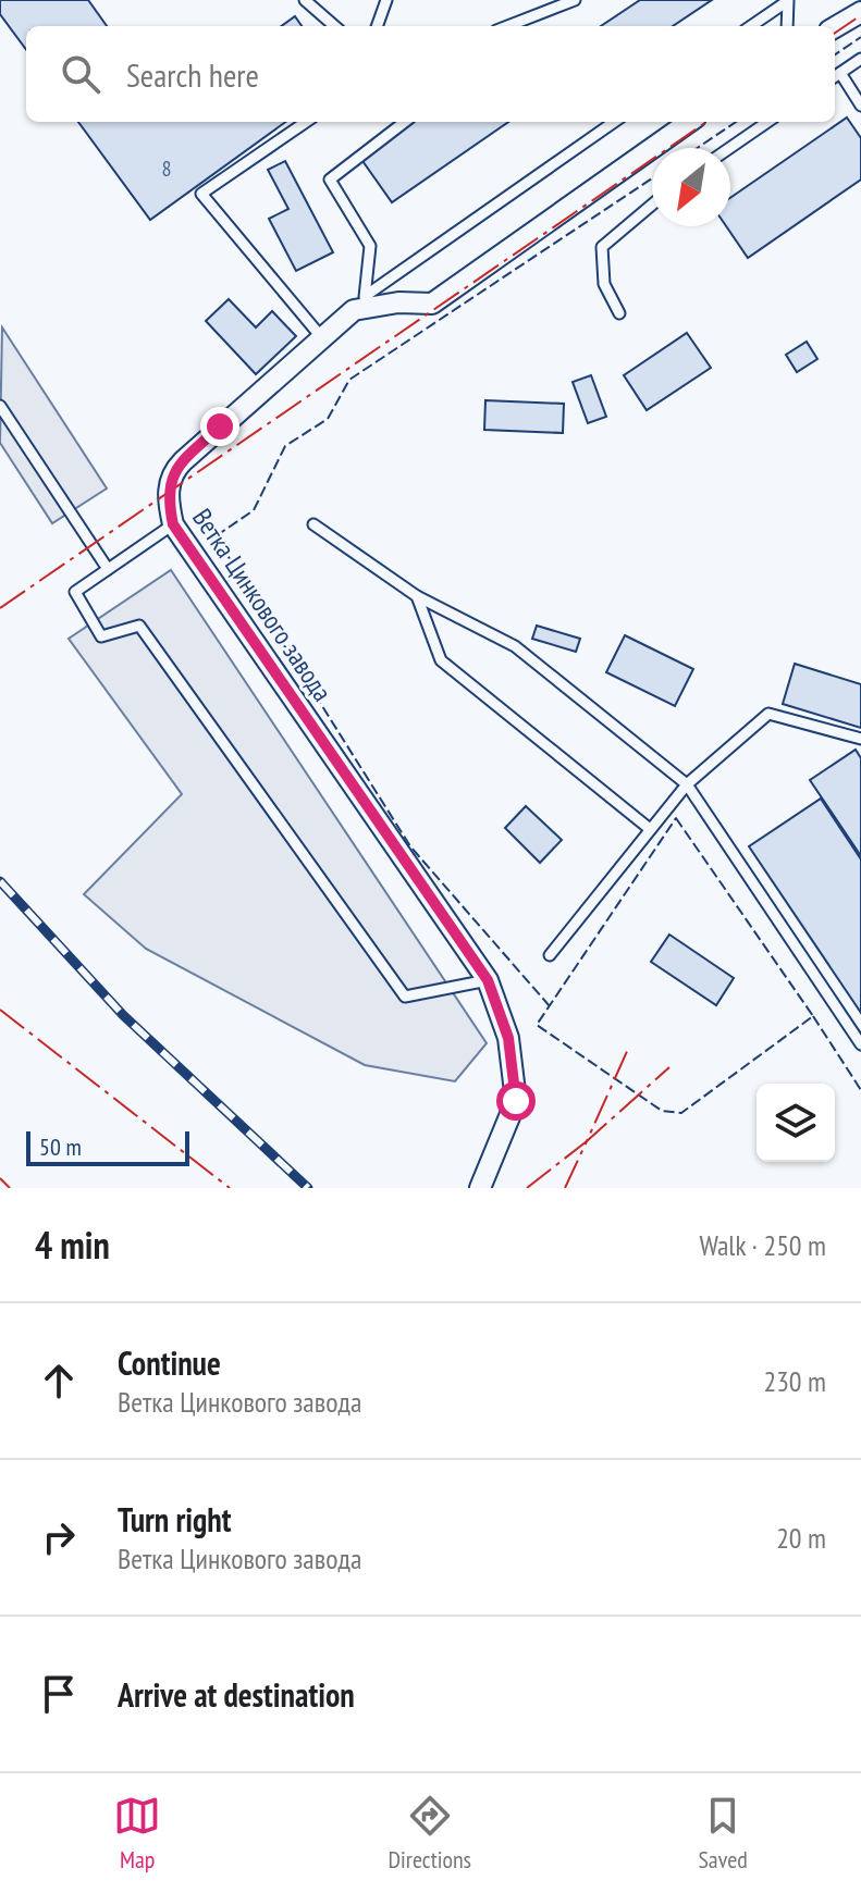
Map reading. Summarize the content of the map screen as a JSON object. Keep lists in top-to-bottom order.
{
  "streets": {
    "street": ["Ветка Цинкового завода"]
  },
  "house_numbers": ["8"],
  "scale_bar": "50 m",
  "north": "bottom left",
  "page": {
    "search": "Search here",
    "scale": "50 m",
    "heading": ["4 min", "Walk · 250 m"],
    "list": [
      ["Continue", "Ветка Цинкового завода", "230 m"],
      ["Turn right", "Ветка Цинкового завода", "20 m"],
      "Arrive at destination"
    ],
    "nav": ["Map", "Directions", "Saved"]
  }
}
